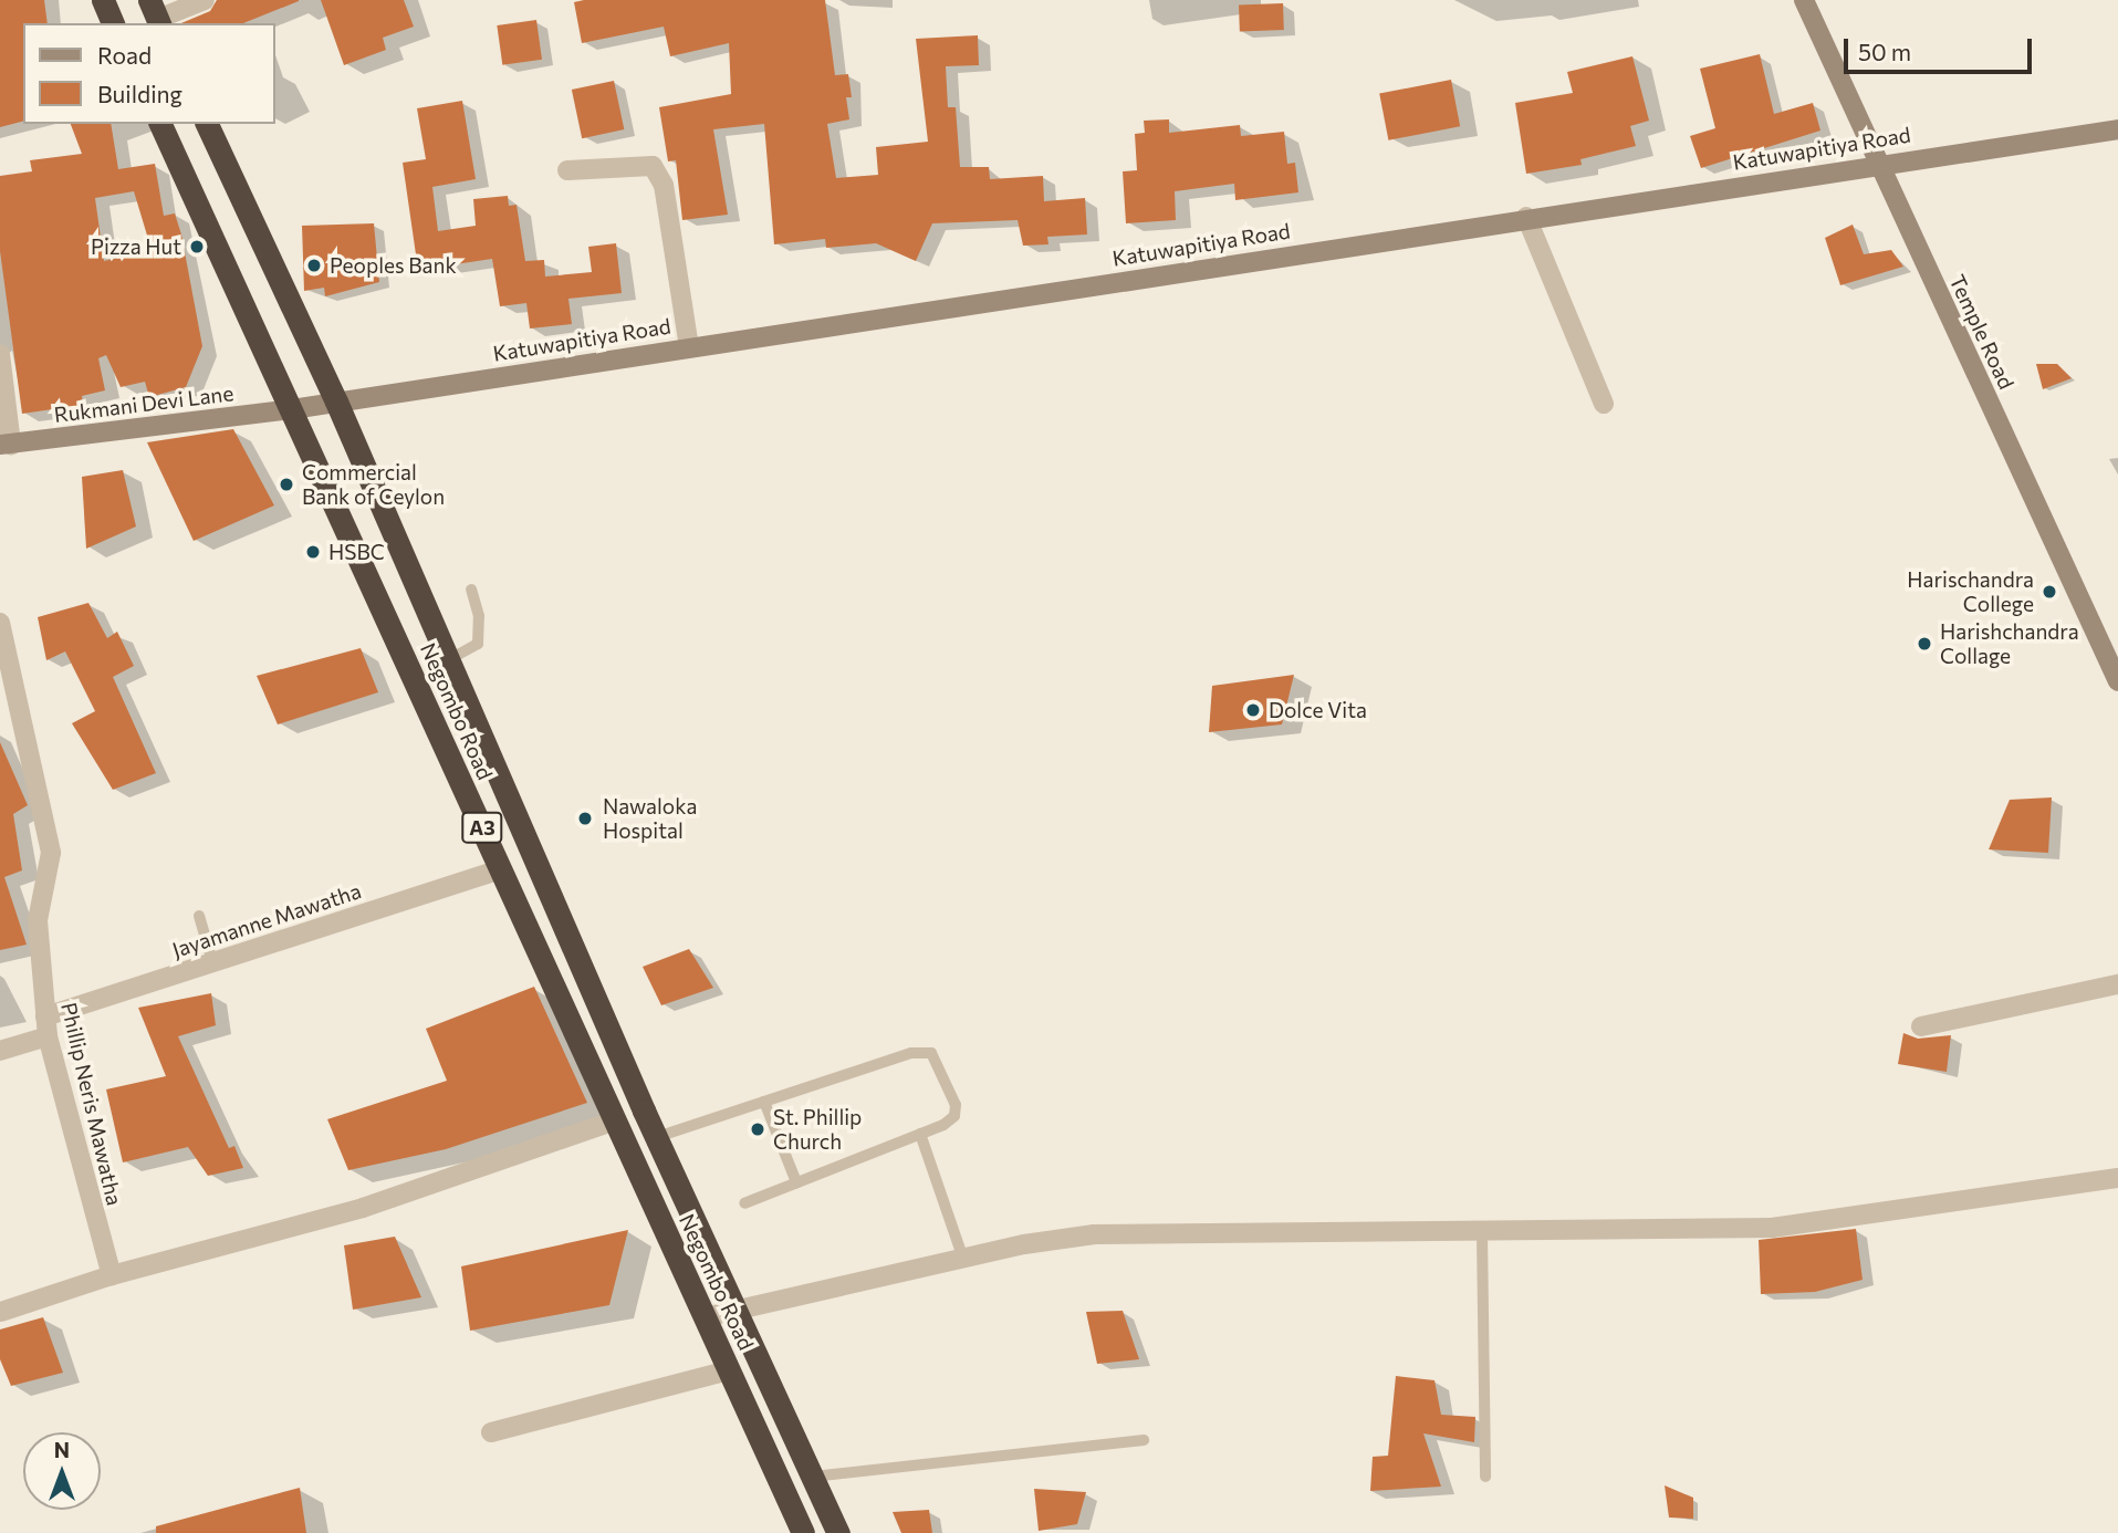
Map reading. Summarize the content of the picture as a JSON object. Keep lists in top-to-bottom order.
{
  "streets": {
    "highway": ["Negombo Road", "A3"],
    "street": [
      "Katuwapitiya Road",
      "Temple Road",
      "Rukmani Devi Lane",
      "Jayamanne Mawatha",
      "Phillip Neris Mawatha"
    ]
  },
  "crossings": [
    ["Katuwapitiya Road", "Temple Road"],
    ["Katuwapitiya Road", "Rukmani Devi Lane"],
    ["Katuwapitiya Road", "Negombo Road"],
    ["Rukmani Devi Lane", "Negombo Road"],
    ["Negombo Road", "Jayamanne Mawatha"],
    ["Jayamanne Mawatha", "Phillip Neris Mawatha"]
  ],
  "places": [
    "Pizza Hut",
    "Peoples Bank",
    "Commercial Bank of Ceylon",
    "HSBC",
    "Harischandra College",
    "Harishchandra Collage",
    "Dolce Vita",
    "Nawaloka Hospital",
    "St. Phillip Church"
  ],
  "legend": ["Road", "Building"],
  "scale_bar": "50 m",
  "north": "top"
}
